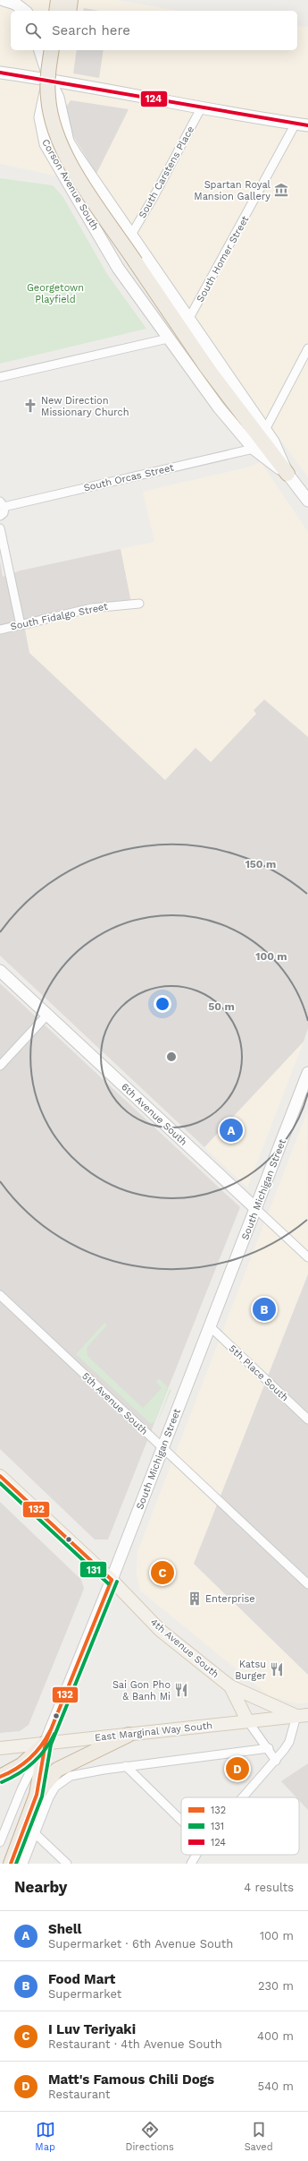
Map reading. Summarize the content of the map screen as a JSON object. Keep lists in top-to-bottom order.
{
  "streets": {
    "main road": [
      "Corson Avenue South",
      "6th Avenue South",
      "South Michigan Street",
      "4th Avenue South",
      "East Marginal Way South"
    ],
    "street": [
      "South Carstens Place",
      "South Homer Street",
      "South Orcas Street",
      "South Fidalgo Street",
      "5th Place South",
      "5th Avenue South"
    ]
  },
  "crossings": [
    ["South Carstens Place", "Corson Avenue South"],
    ["Corson Avenue South", "South Homer Street"],
    ["Corson Avenue South", "South Orcas Street"],
    ["6th Avenue South", "South Michigan Street"],
    ["South Michigan Street", "5th Place South"],
    ["South Michigan Street", "5th Avenue South"],
    ["South Michigan Street", "4th Avenue South"],
    ["South Michigan Street", "East Marginal Way South"],
    ["4th Avenue South", "East Marginal Way South"]
  ],
  "parks": ["Georgetown Playfield"],
  "places": {
    "museum": ["Spartan Royal Mansion Gallery"],
    "church": ["New Direction Missionary Church"],
    "building": ["Enterprise"],
    "restaurant": ["Katsu Burger", "Sai Gon Pho & Banh Mi"]
  },
  "lines": ["transit line 124", "transit line 132", "transit line 131"],
  "legend": ["132", "131", "124"],
  "page": {
    "search": "Search here",
    "pins": [
      "A",
      "B",
      "C",
      "D"
    ],
    "heading": ["Nearby", "4 results"],
    "list": [
      {
        "mark": "A",
        "name": "Shell",
        "note": "Supermarket · 6th Avenue South",
        "value": "100 m"
      },
      {
        "mark": "B",
        "name": "Food Mart",
        "note": "Supermarket",
        "value": "230 m"
      },
      {
        "mark": "C",
        "name": "I Luv Teriyaki",
        "note": "Restaurant · 4th Avenue South",
        "value": "400 m"
      },
      {
        "mark": "D",
        "name": "Matt's Famous Chili Dogs",
        "note": "Restaurant",
        "value": "540 m"
      }
    ],
    "nav": ["Map", "Directions", "Saved"]
  },
  "rings": ["150 m", "100 m", "50 m"]
}
